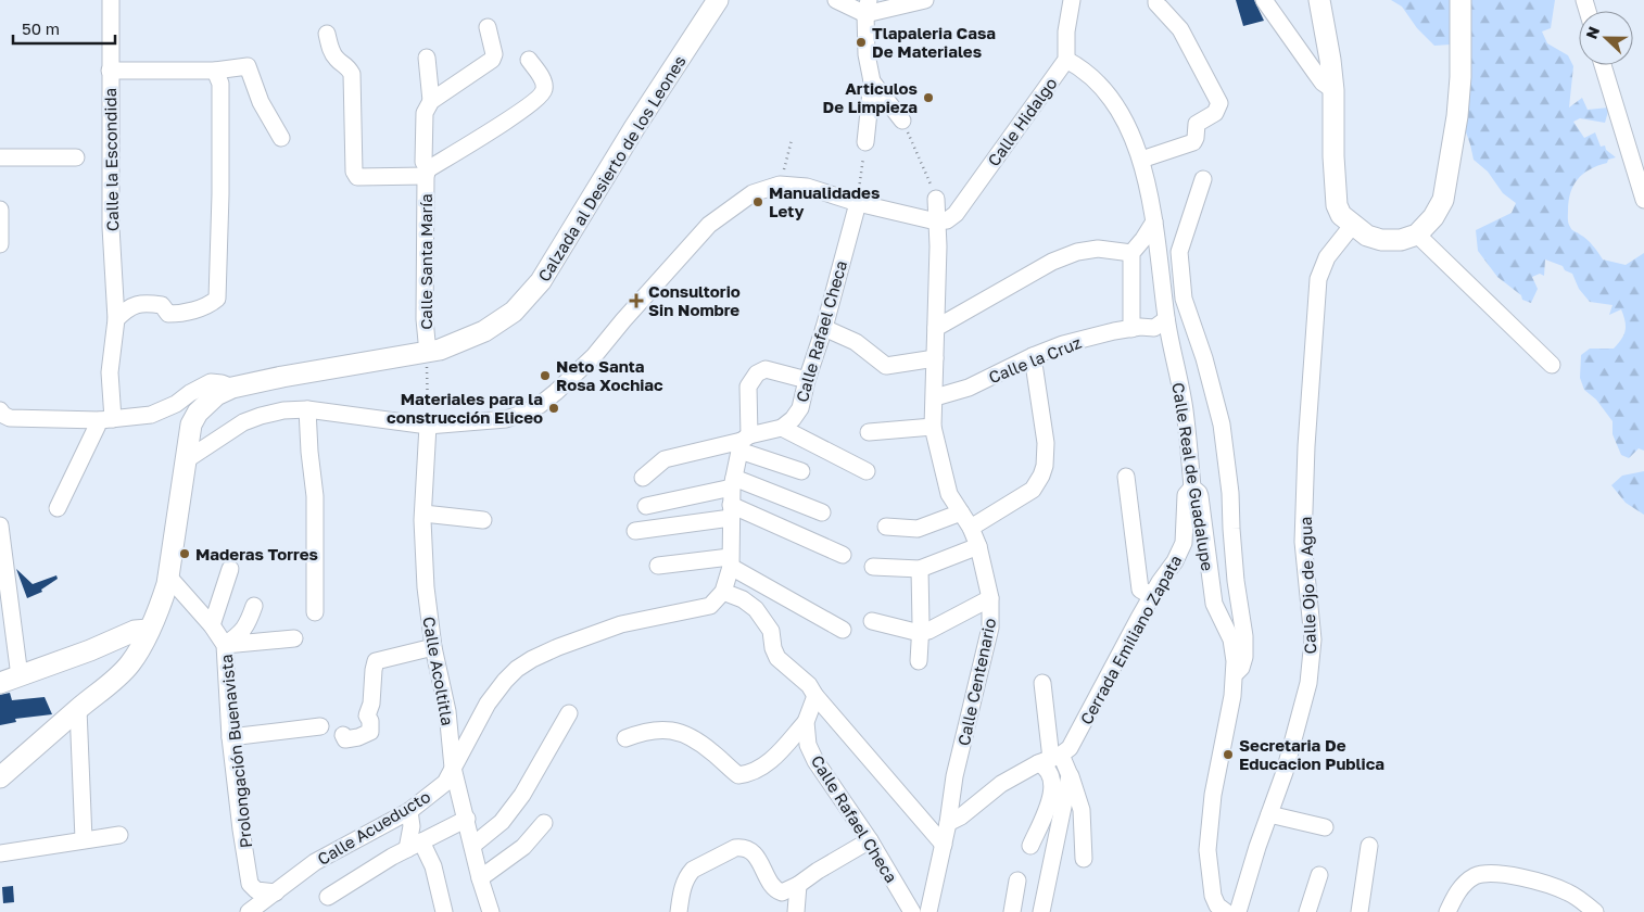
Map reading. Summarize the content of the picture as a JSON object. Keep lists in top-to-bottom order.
{
  "streets": {
    "street": [
      "Calle Hidalgo",
      "Calle la Escondida",
      "Calzada al Desierto de los Leones",
      "Calle Santa María",
      "Calle Rafael Checa",
      "Calle la Cruz",
      "Calle Real de Guadalupe",
      "Calle Ojo de Agua",
      "Cerrada Emiliano Zapata",
      "Calle Acoltitla",
      "Calle Centenario",
      "Prolongación Buenavista",
      "Calle Acueducto"
    ]
  },
  "crossings": [
    ["Calle Hidalgo", "Calle Real de Guadalupe"],
    ["Calle Hidalgo", "Calle Centenario"],
    ["Calzada al Desierto de los Leones", "Calle Santa María"],
    ["Calzada al Desierto de los Leones", "Prolongación Buenavista"],
    ["Calle Santa María", "Calle Acoltitla"],
    ["Calle la Cruz", "Calle Real de Guadalupe"],
    ["Calle la Cruz", "Calle Centenario"],
    ["Calle Real de Guadalupe", "Cerrada Emiliano Zapata"],
    ["Cerrada Emiliano Zapata", "Calle Centenario"],
    ["Calle Acoltitla", "Calle Acueducto"],
    ["Prolongación Buenavista", "Calle Acueducto"]
  ],
  "places": {
    "other": [
      "Tlapaleria Casa De Materiales",
      "Articulos De Limpieza",
      "Manualidades Lety",
      "Neto Santa Rosa Xochiac",
      "Materiales para la construcción Eliceo",
      "Maderas Torres",
      "Secretaria De Educacion Publica"
    ],
    "health": ["Consultorio Sin Nombre"]
  },
  "scale_bar": "50 m",
  "north": "left"
}
